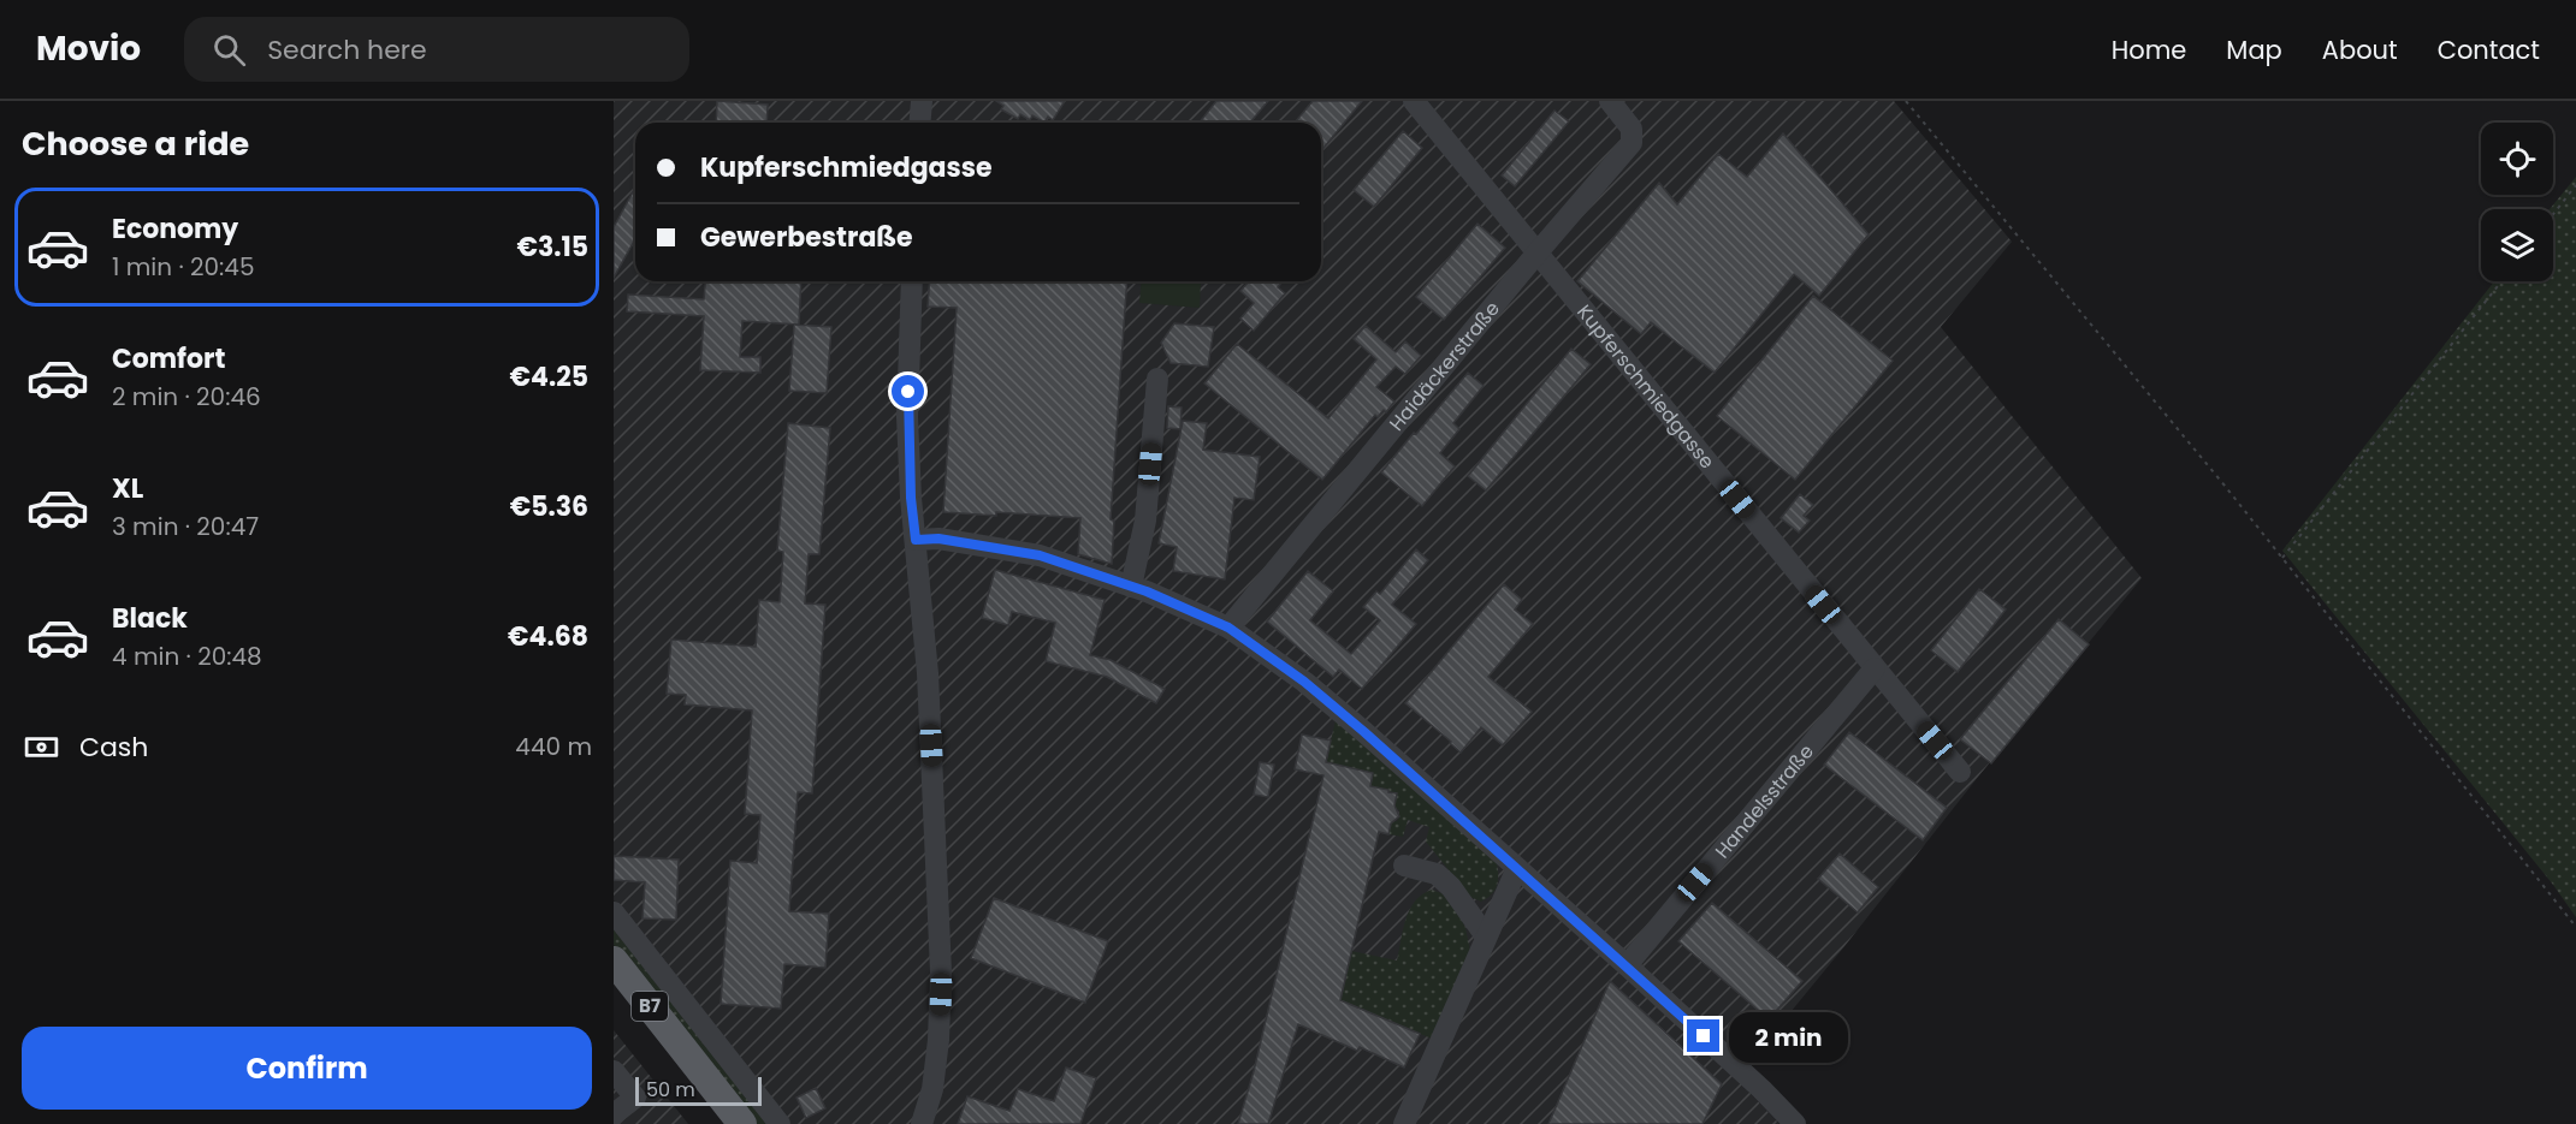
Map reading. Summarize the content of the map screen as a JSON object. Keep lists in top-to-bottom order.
{
  "streets": {
    "main road": ["B7"],
    "street": ["Haidäckerstraße", "Kupferschmiedgasse", "Handelsstraße"]
  },
  "crossings": [
    ["Haidäckerstraße", "Kupferschmiedgasse"],
    ["Kupferschmiedgasse", "Handelsstraße"]
  ],
  "scale_bar": "50 m",
  "page": {
    "header": "Movio",
    "search": "Search here",
    "nav": [
      "Home",
      "Map",
      "About",
      "Contact"
    ],
    "heading": "Choose a ride",
    "banner": ["Kupferschmiedgasse", "Gewerbestraße"],
    "list": [
      {
        "name": "Economy",
        "note": "1 min · 20:45",
        "value": "€3.15"
      },
      {
        "name": "Comfort",
        "note": "2 min · 20:46",
        "value": "€4.25"
      },
      {
        "name": "XL",
        "note": "3 min · 20:47",
        "value": "€5.36"
      },
      {
        "name": "Black",
        "note": "4 min · 20:48",
        "value": "€4.68"
      }
    ],
    "pay": ["Cash", "440 m"],
    "buttons": "Confirm",
    "bubble": "2 min",
    "scale": "50 m"
  }
}
